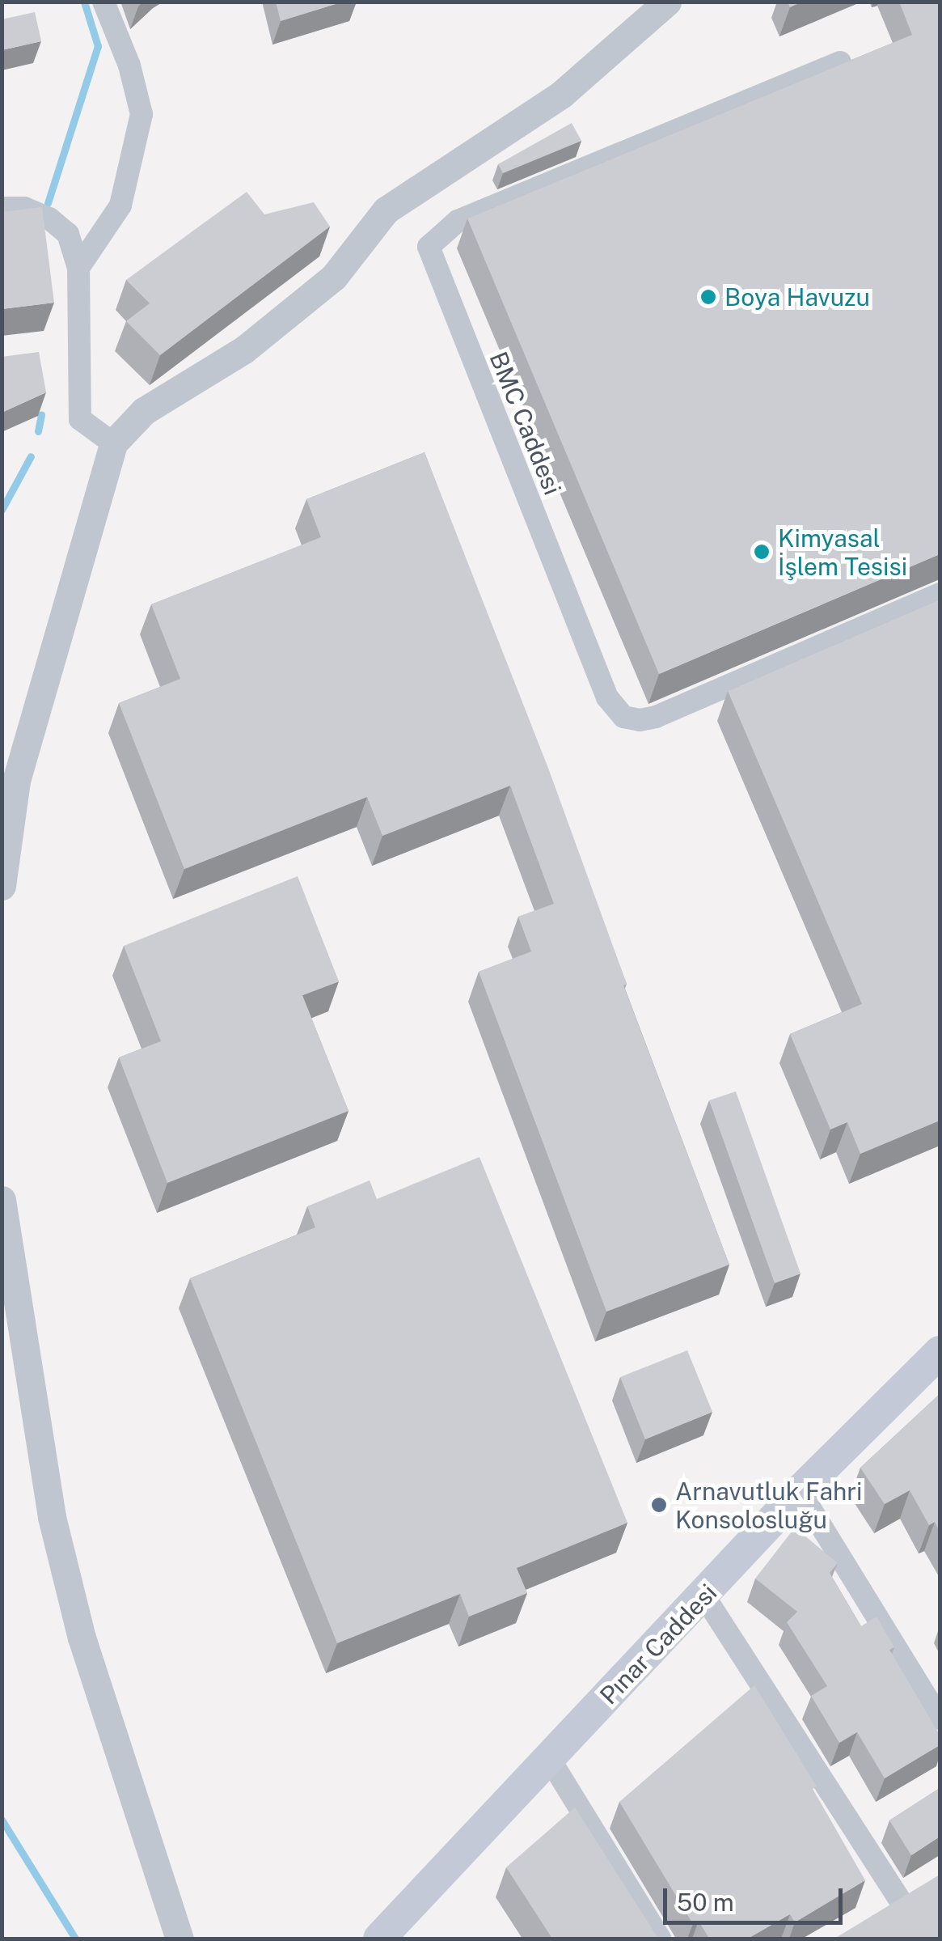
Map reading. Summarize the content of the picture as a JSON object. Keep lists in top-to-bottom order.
{
  "streets": {
    "main road": ["Pınar Caddesi"],
    "street": ["BMC Caddesi"]
  },
  "places": ["Boya Havuzu", "Kimyasal İşlem Tesisi", "Arnavutluk Fahri Konsolosluğu"],
  "scale_bar": "50 m"
}
